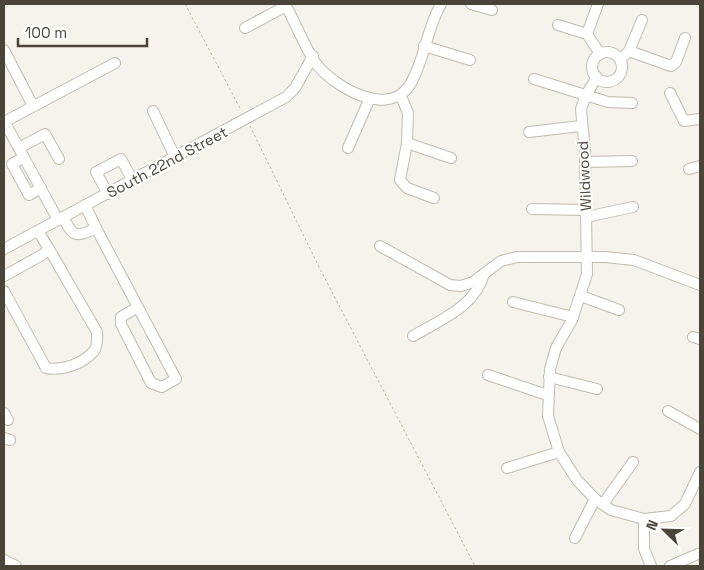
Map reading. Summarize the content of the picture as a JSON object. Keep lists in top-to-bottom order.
{
  "streets": {
    "street": ["South 22nd Street", "Wildwood"]
  },
  "scale_bar": "100 m",
  "north": "top left"
}
